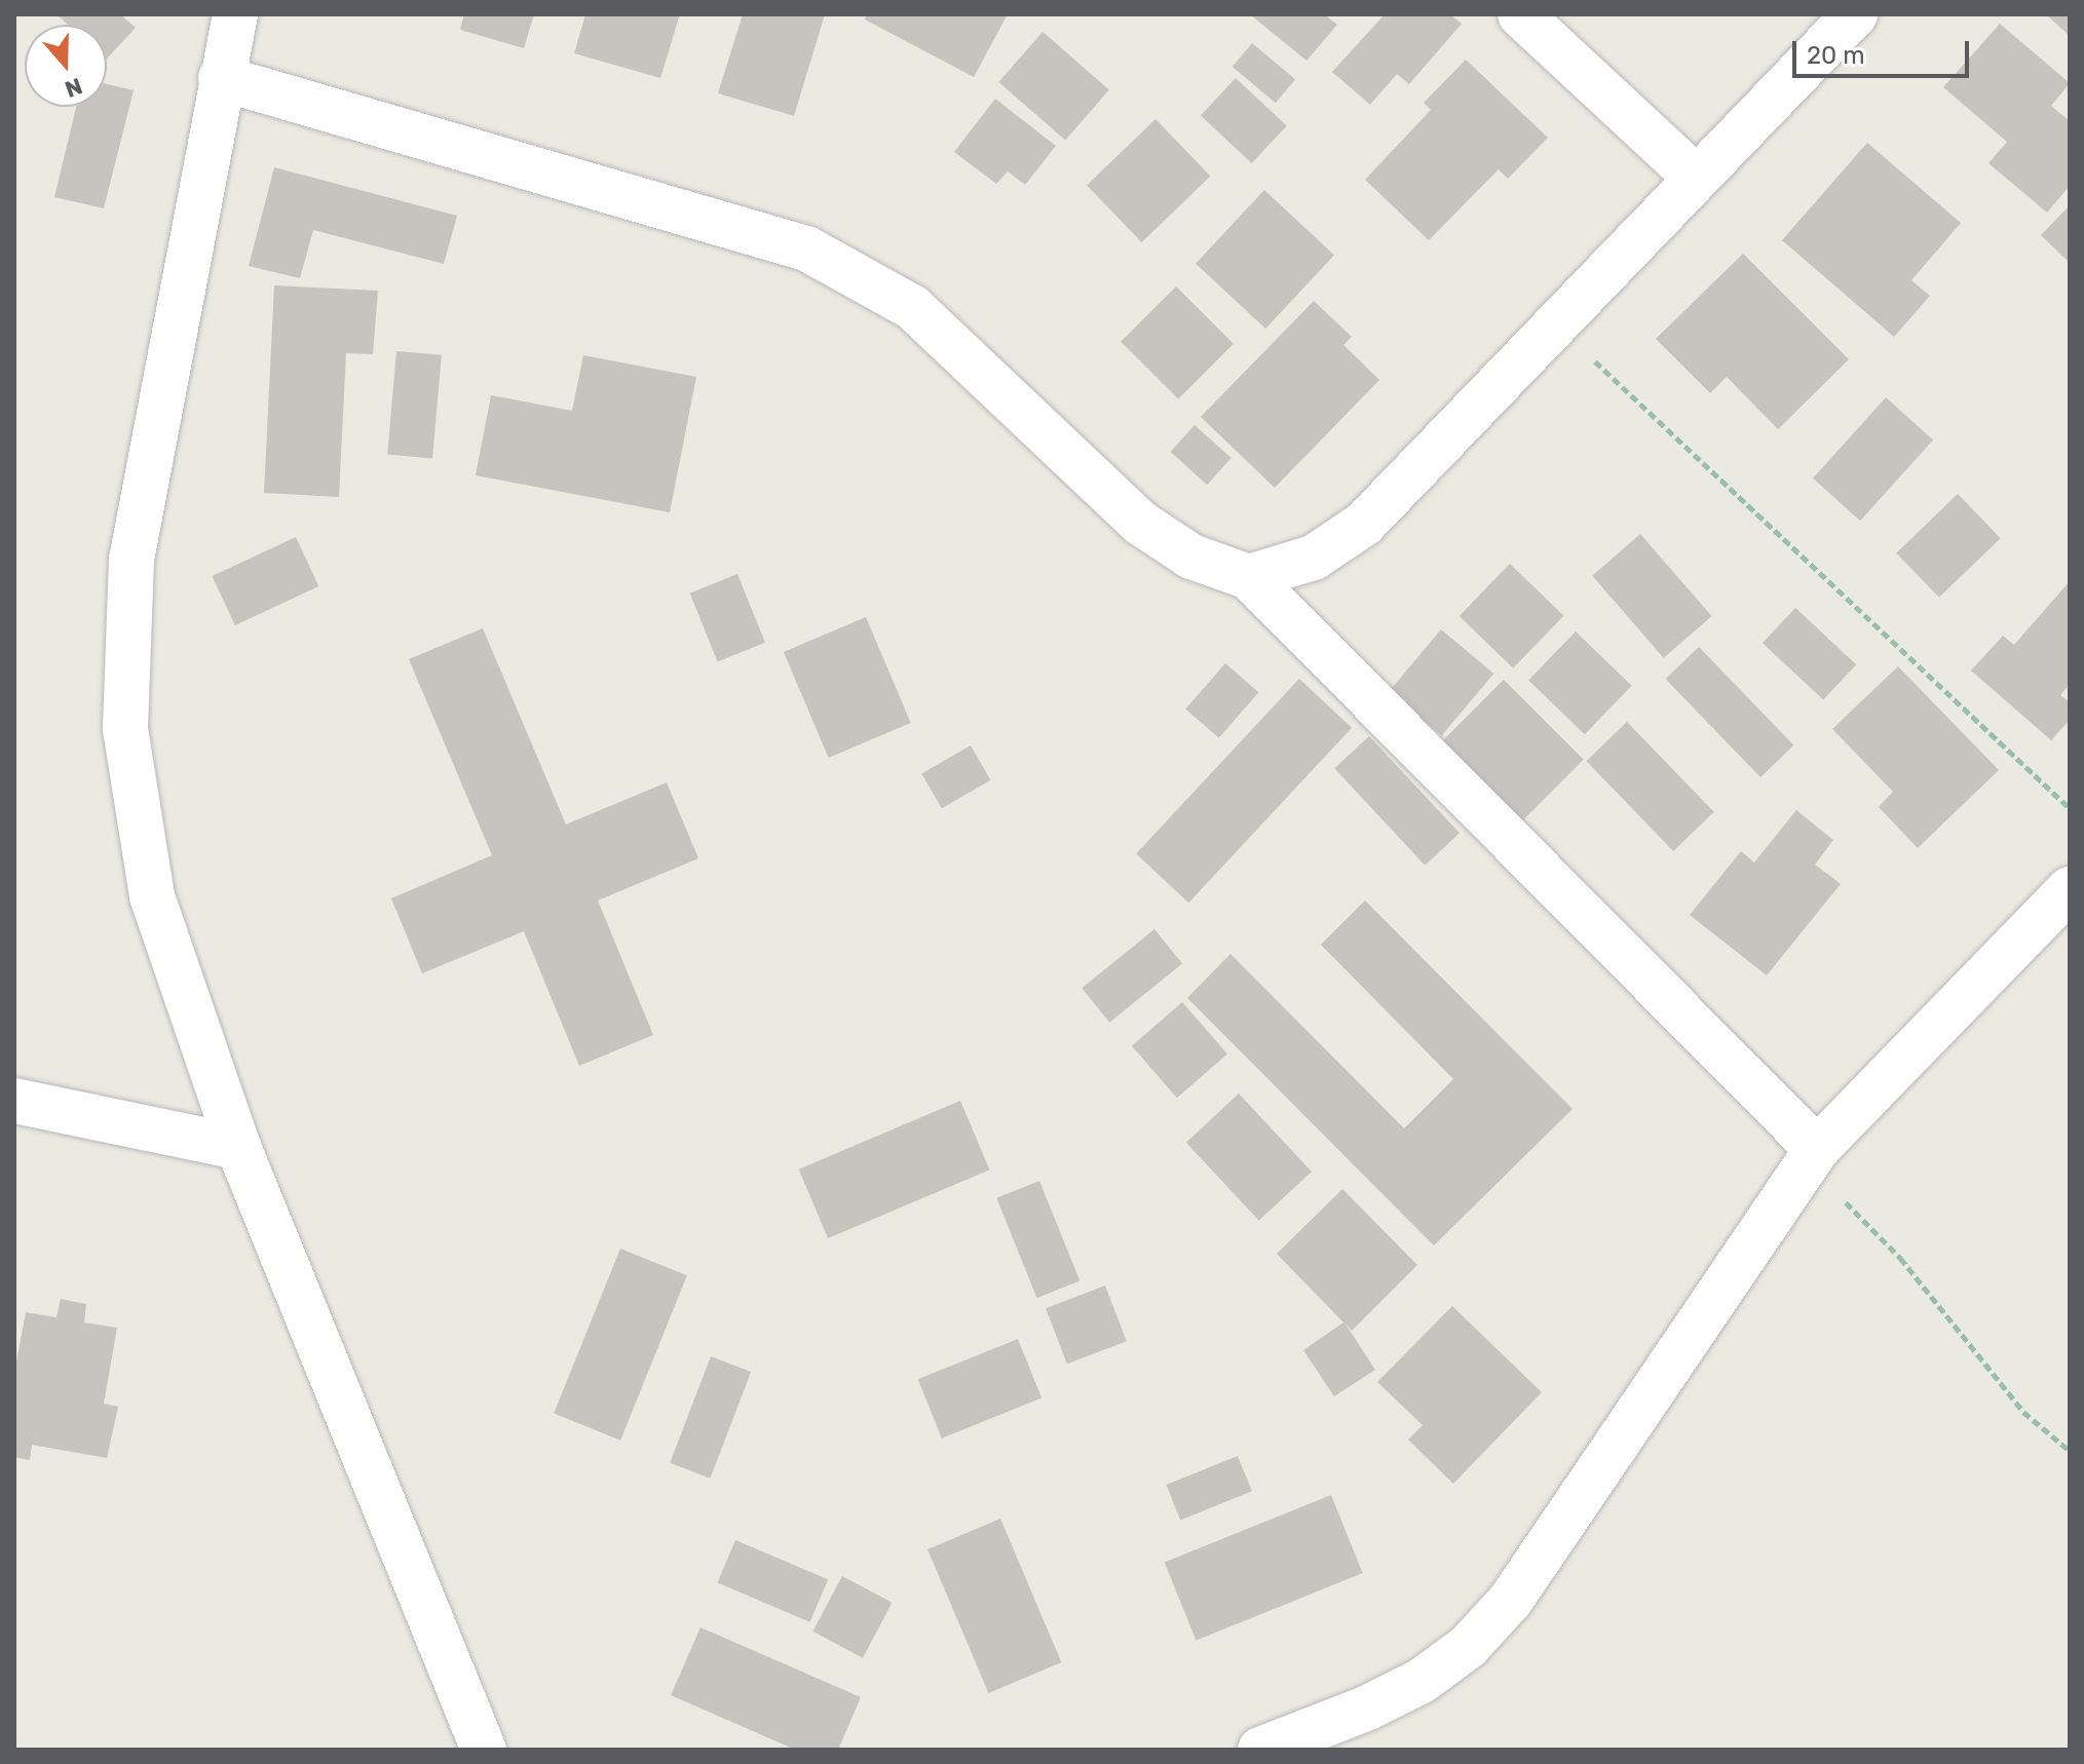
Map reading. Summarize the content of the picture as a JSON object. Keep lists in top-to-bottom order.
{
  "scale_bar": "20 m",
  "north": "bottom"
}
